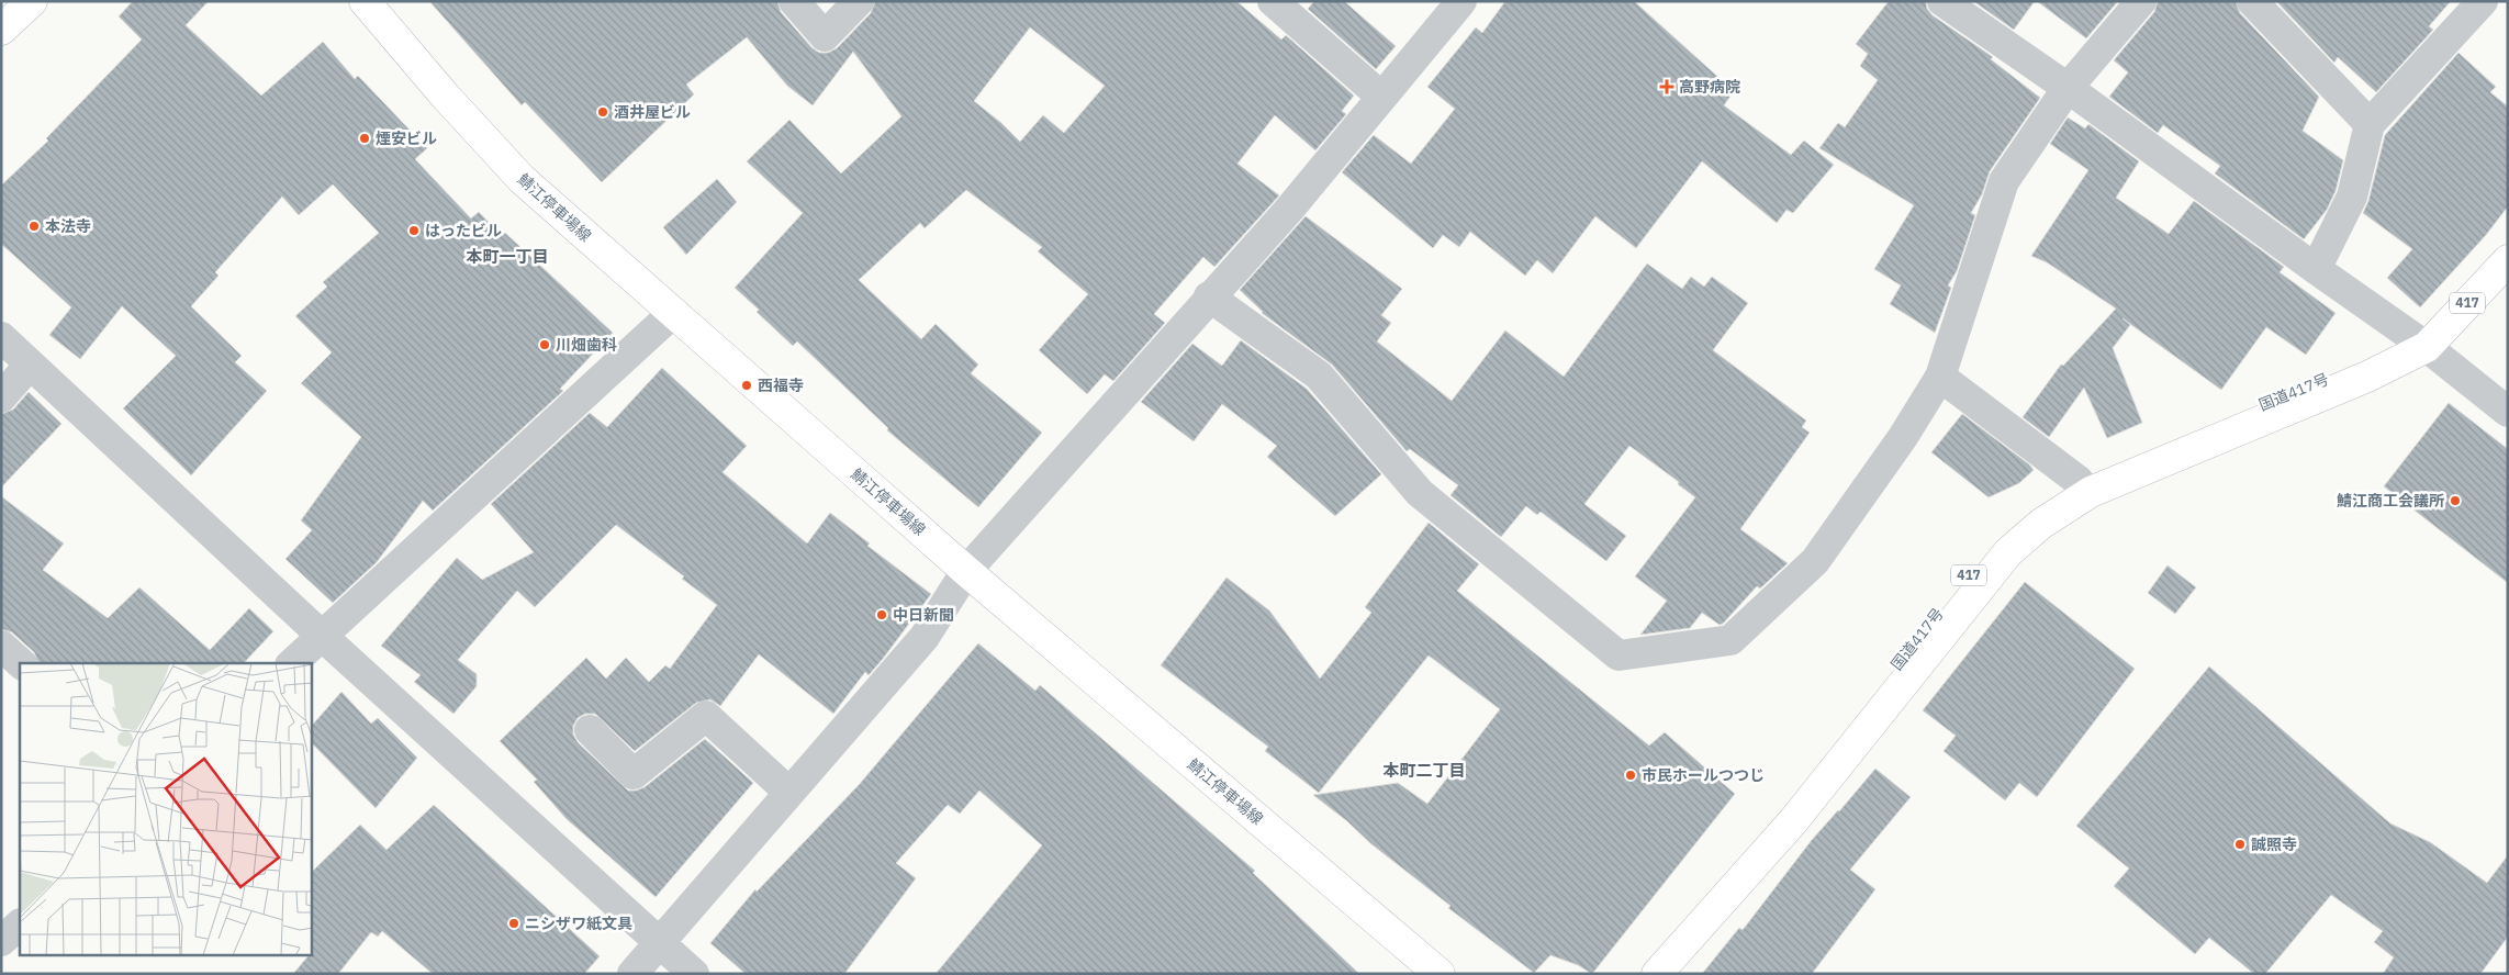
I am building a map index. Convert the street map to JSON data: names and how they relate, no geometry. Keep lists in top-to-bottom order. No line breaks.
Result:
{"streets":{"main road":["鯖江停車場線","417","国道417号"]},"districts":["本町一丁目","本町二丁目"],"places":{"health":["高野病院"],"other":["酒井屋ビル","煙安ビル","本法寺","はったビル","川畑歯科","西福寺","鯖江商工会議所","中日新聞","市民ホールつつじ","誠照寺","ニシザワ紙文具"]}}
